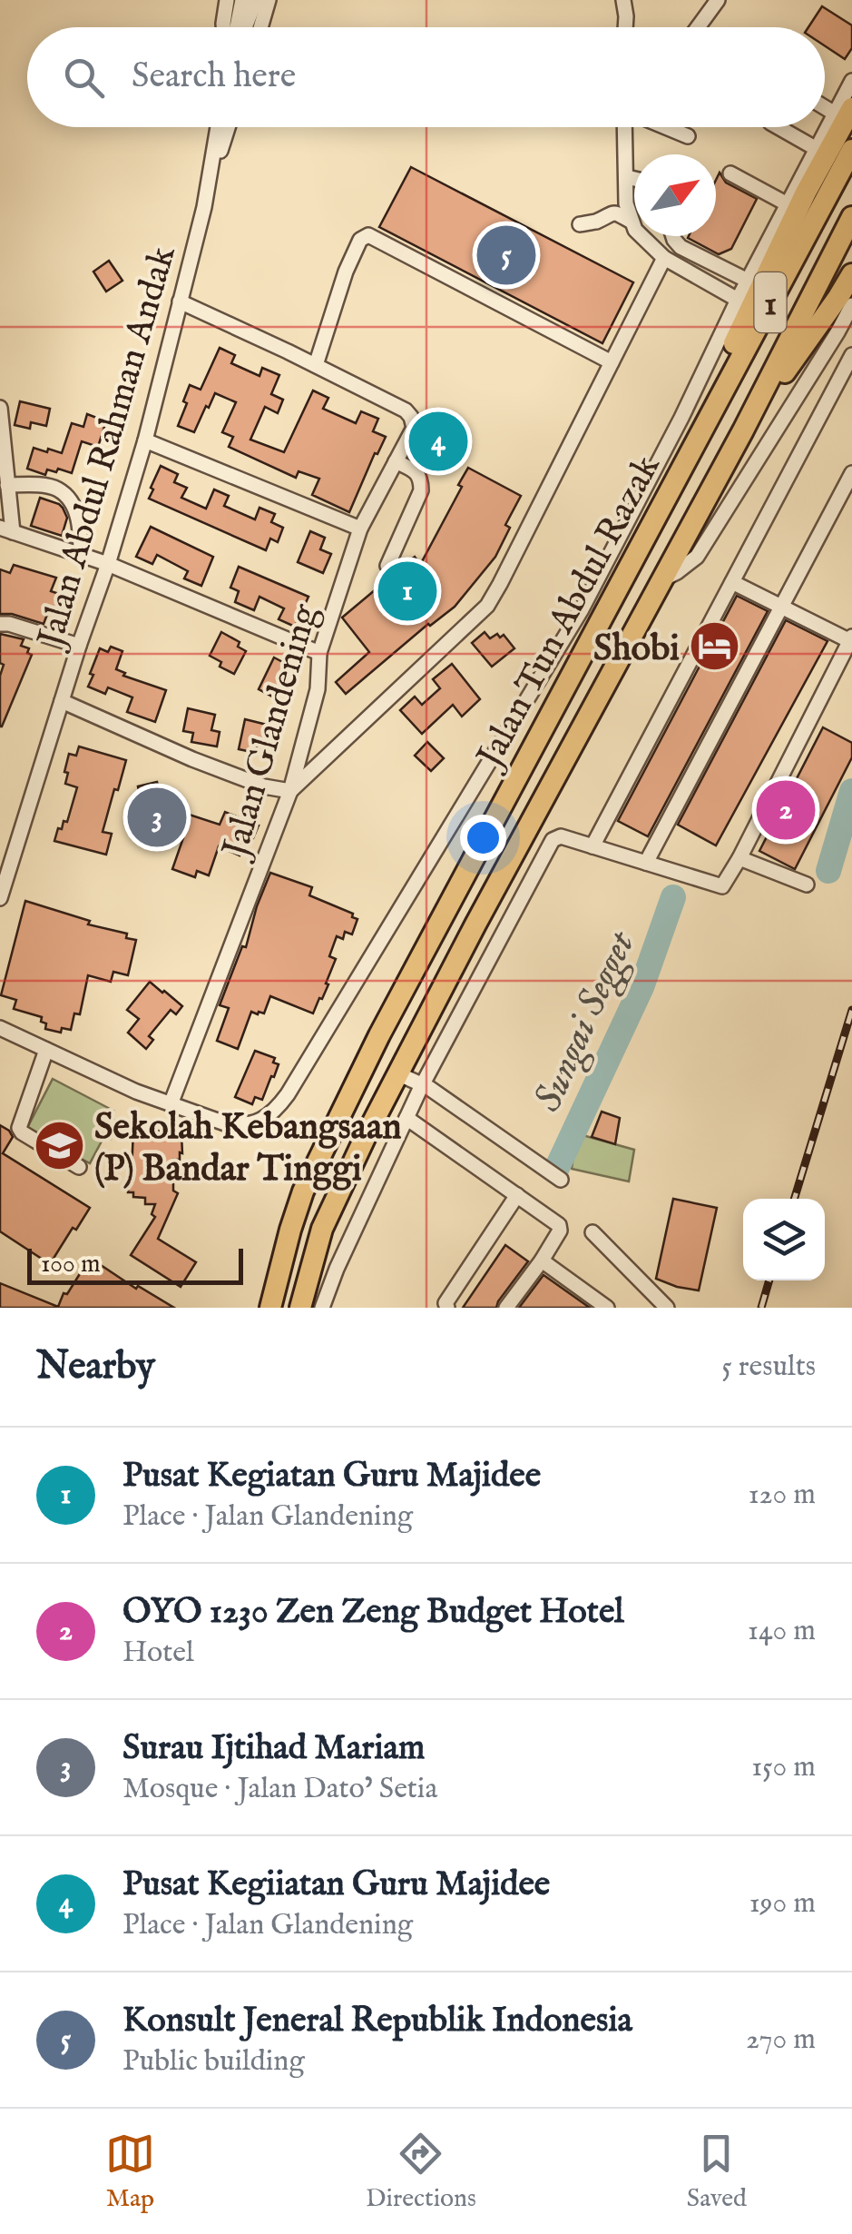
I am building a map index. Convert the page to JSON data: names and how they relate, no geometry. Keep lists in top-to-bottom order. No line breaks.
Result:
{"streets":{"highway":["1","Jalan Tun Abdul Razak"],"street":["Jalan Abdul Rahman Andak","Jalan Glandening"]},"water":["Sungai Segget"],"places":{"hotel":["Shobi"],"school or university":["Sekolah Kebangsaan (P) Bandar Tinggi"]},"scale_bar":"100 m","north":"top right","page":{"search":"Search here","pins":["5","4","1","2","3"],"scale":"100 m","heading":["Nearby","5 results"],"list":[{"mark":"1","name":"Pusat Kegiatan Guru Majidee","note":"Place · Jalan Glandening","value":"120 m"},{"mark":"2","name":"OYO 1230 Zen Zeng Budget Hotel","note":"Hotel","value":"140 m"},{"mark":"3","name":"Surau Ijtihad Mariam","note":"Mosque · Jalan Dato’ Setia","value":"150 m"},{"mark":"4","name":"Pusat Kegiiatan Guru Majidee","note":"Place · Jalan Glandening","value":"190 m"},{"mark":"5","name":"Konsult Jeneral Republik Indonesia","note":"Public building","value":"270 m"}],"nav":["Map","Directions","Saved"]}}
